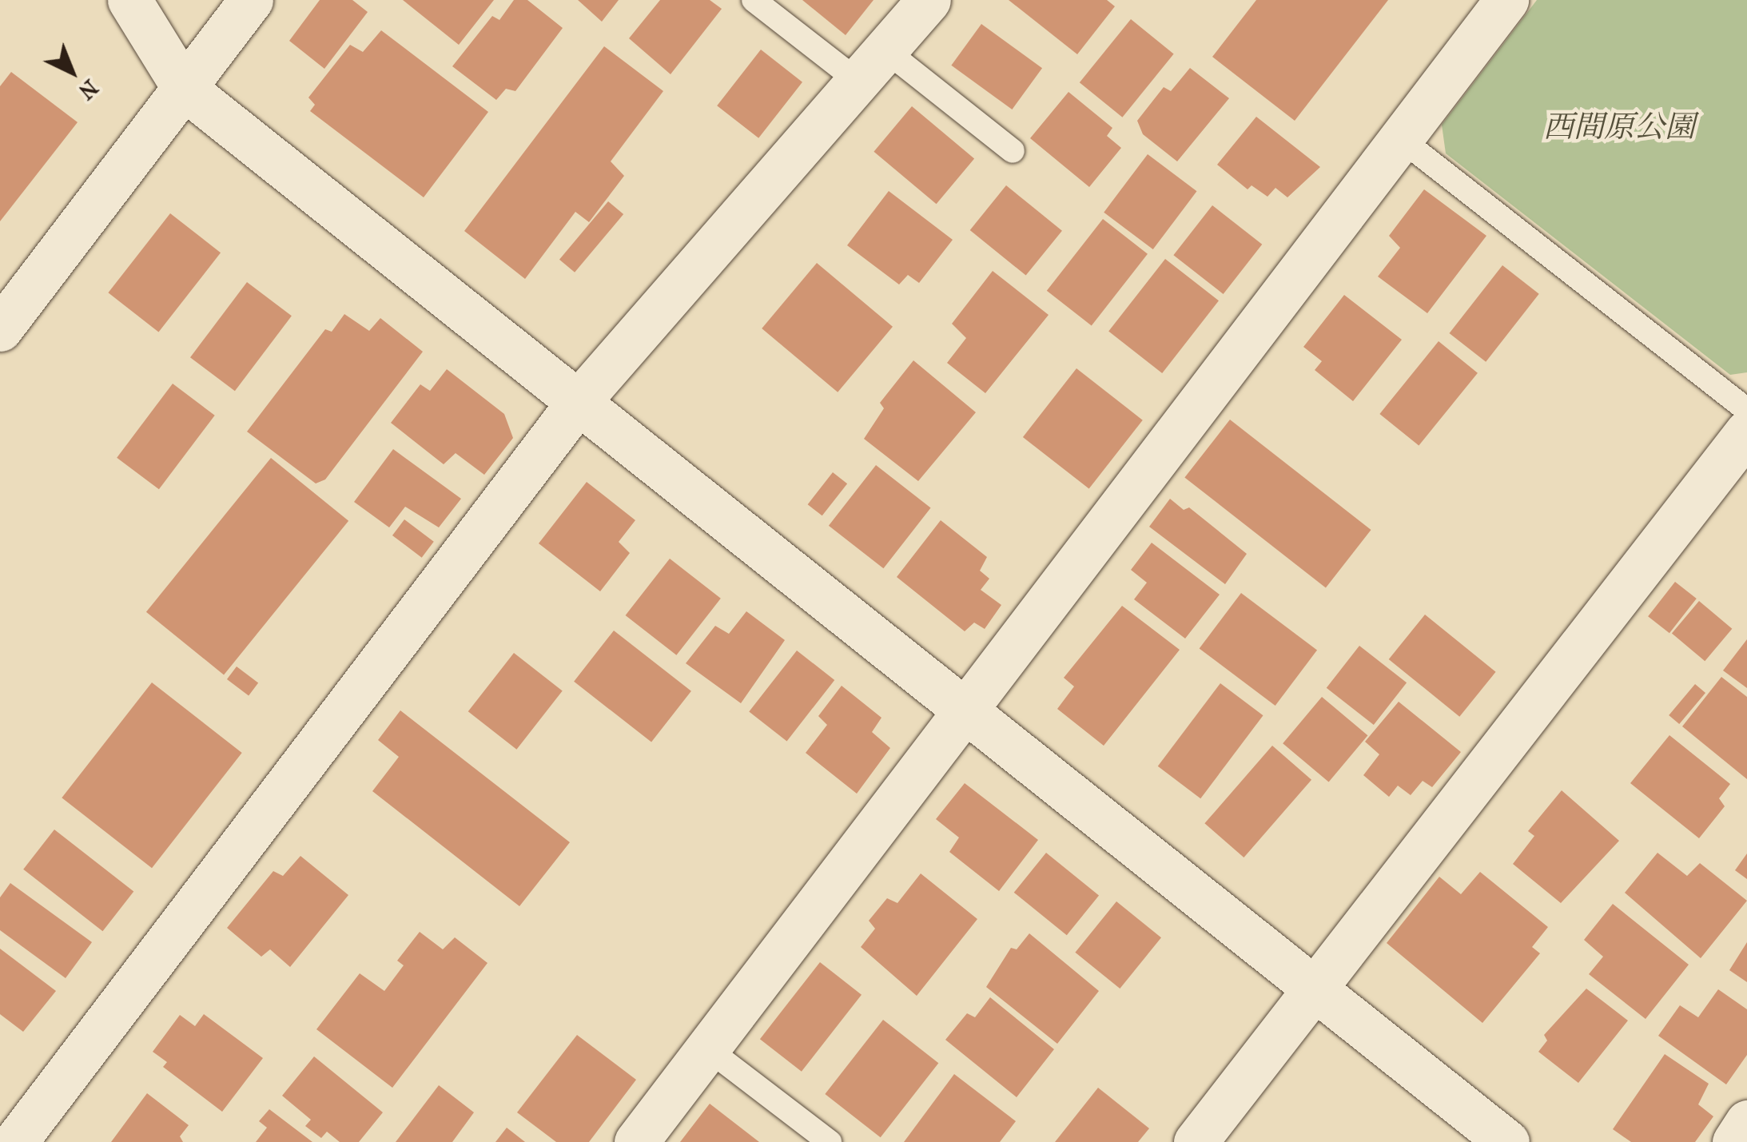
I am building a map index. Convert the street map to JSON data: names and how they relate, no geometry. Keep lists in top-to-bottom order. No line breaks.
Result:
{"parks":["西間原公園"],"north":"bottom right"}
